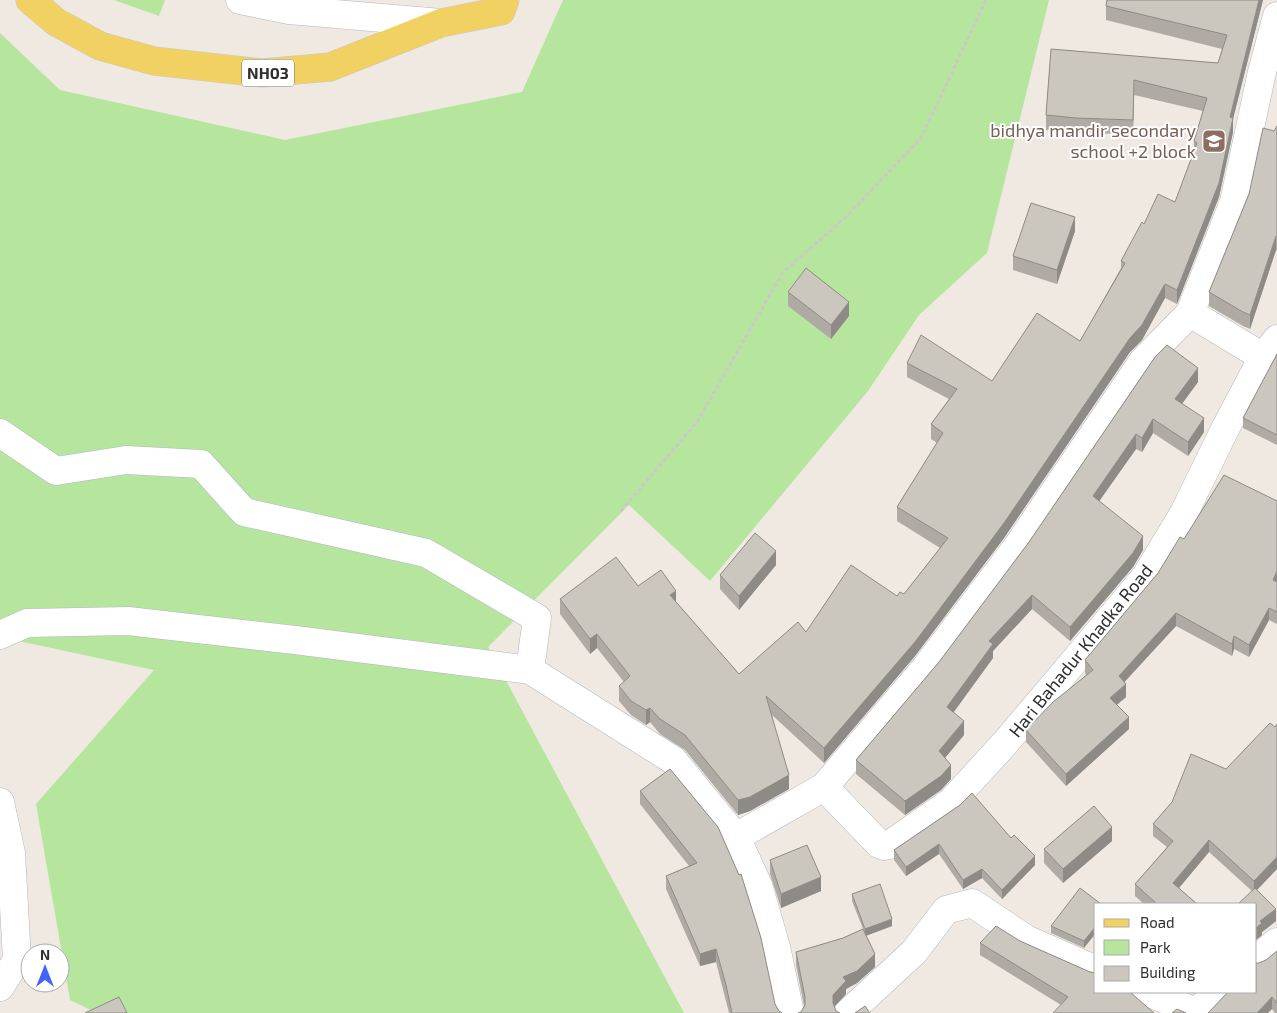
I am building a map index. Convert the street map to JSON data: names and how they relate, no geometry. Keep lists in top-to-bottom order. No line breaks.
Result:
{"streets":{"main road":["NH03"],"street":["Hari Bahadur Khadka Road"]},"places":{"school or university":["bidhya mandir secondary school +2 block"]},"legend":["Road","Park","Building"],"north":"top"}
